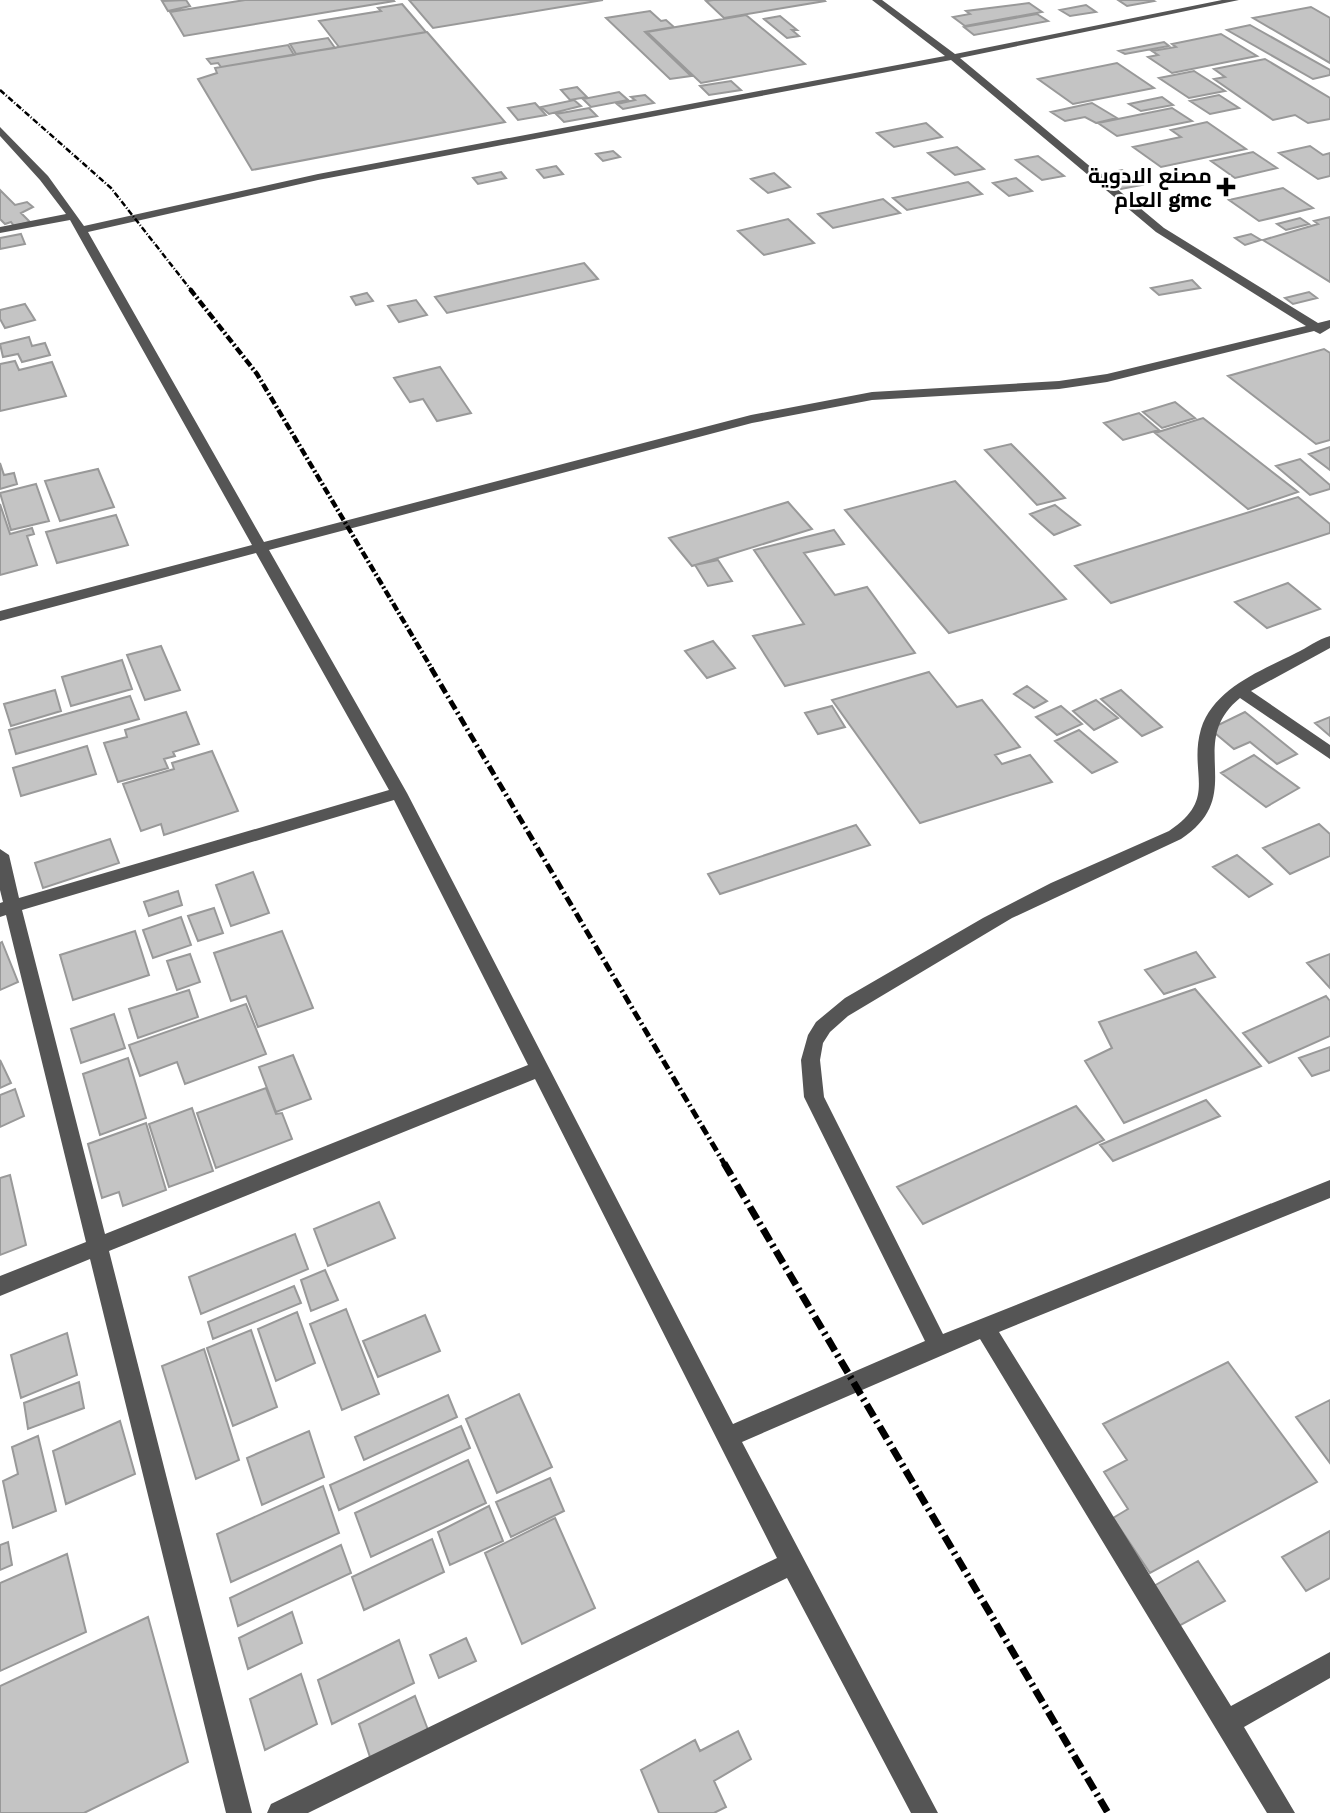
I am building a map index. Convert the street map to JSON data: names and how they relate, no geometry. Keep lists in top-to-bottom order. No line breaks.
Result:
{"places":{"health":["مصنع الادوية العام gmc"]}}
